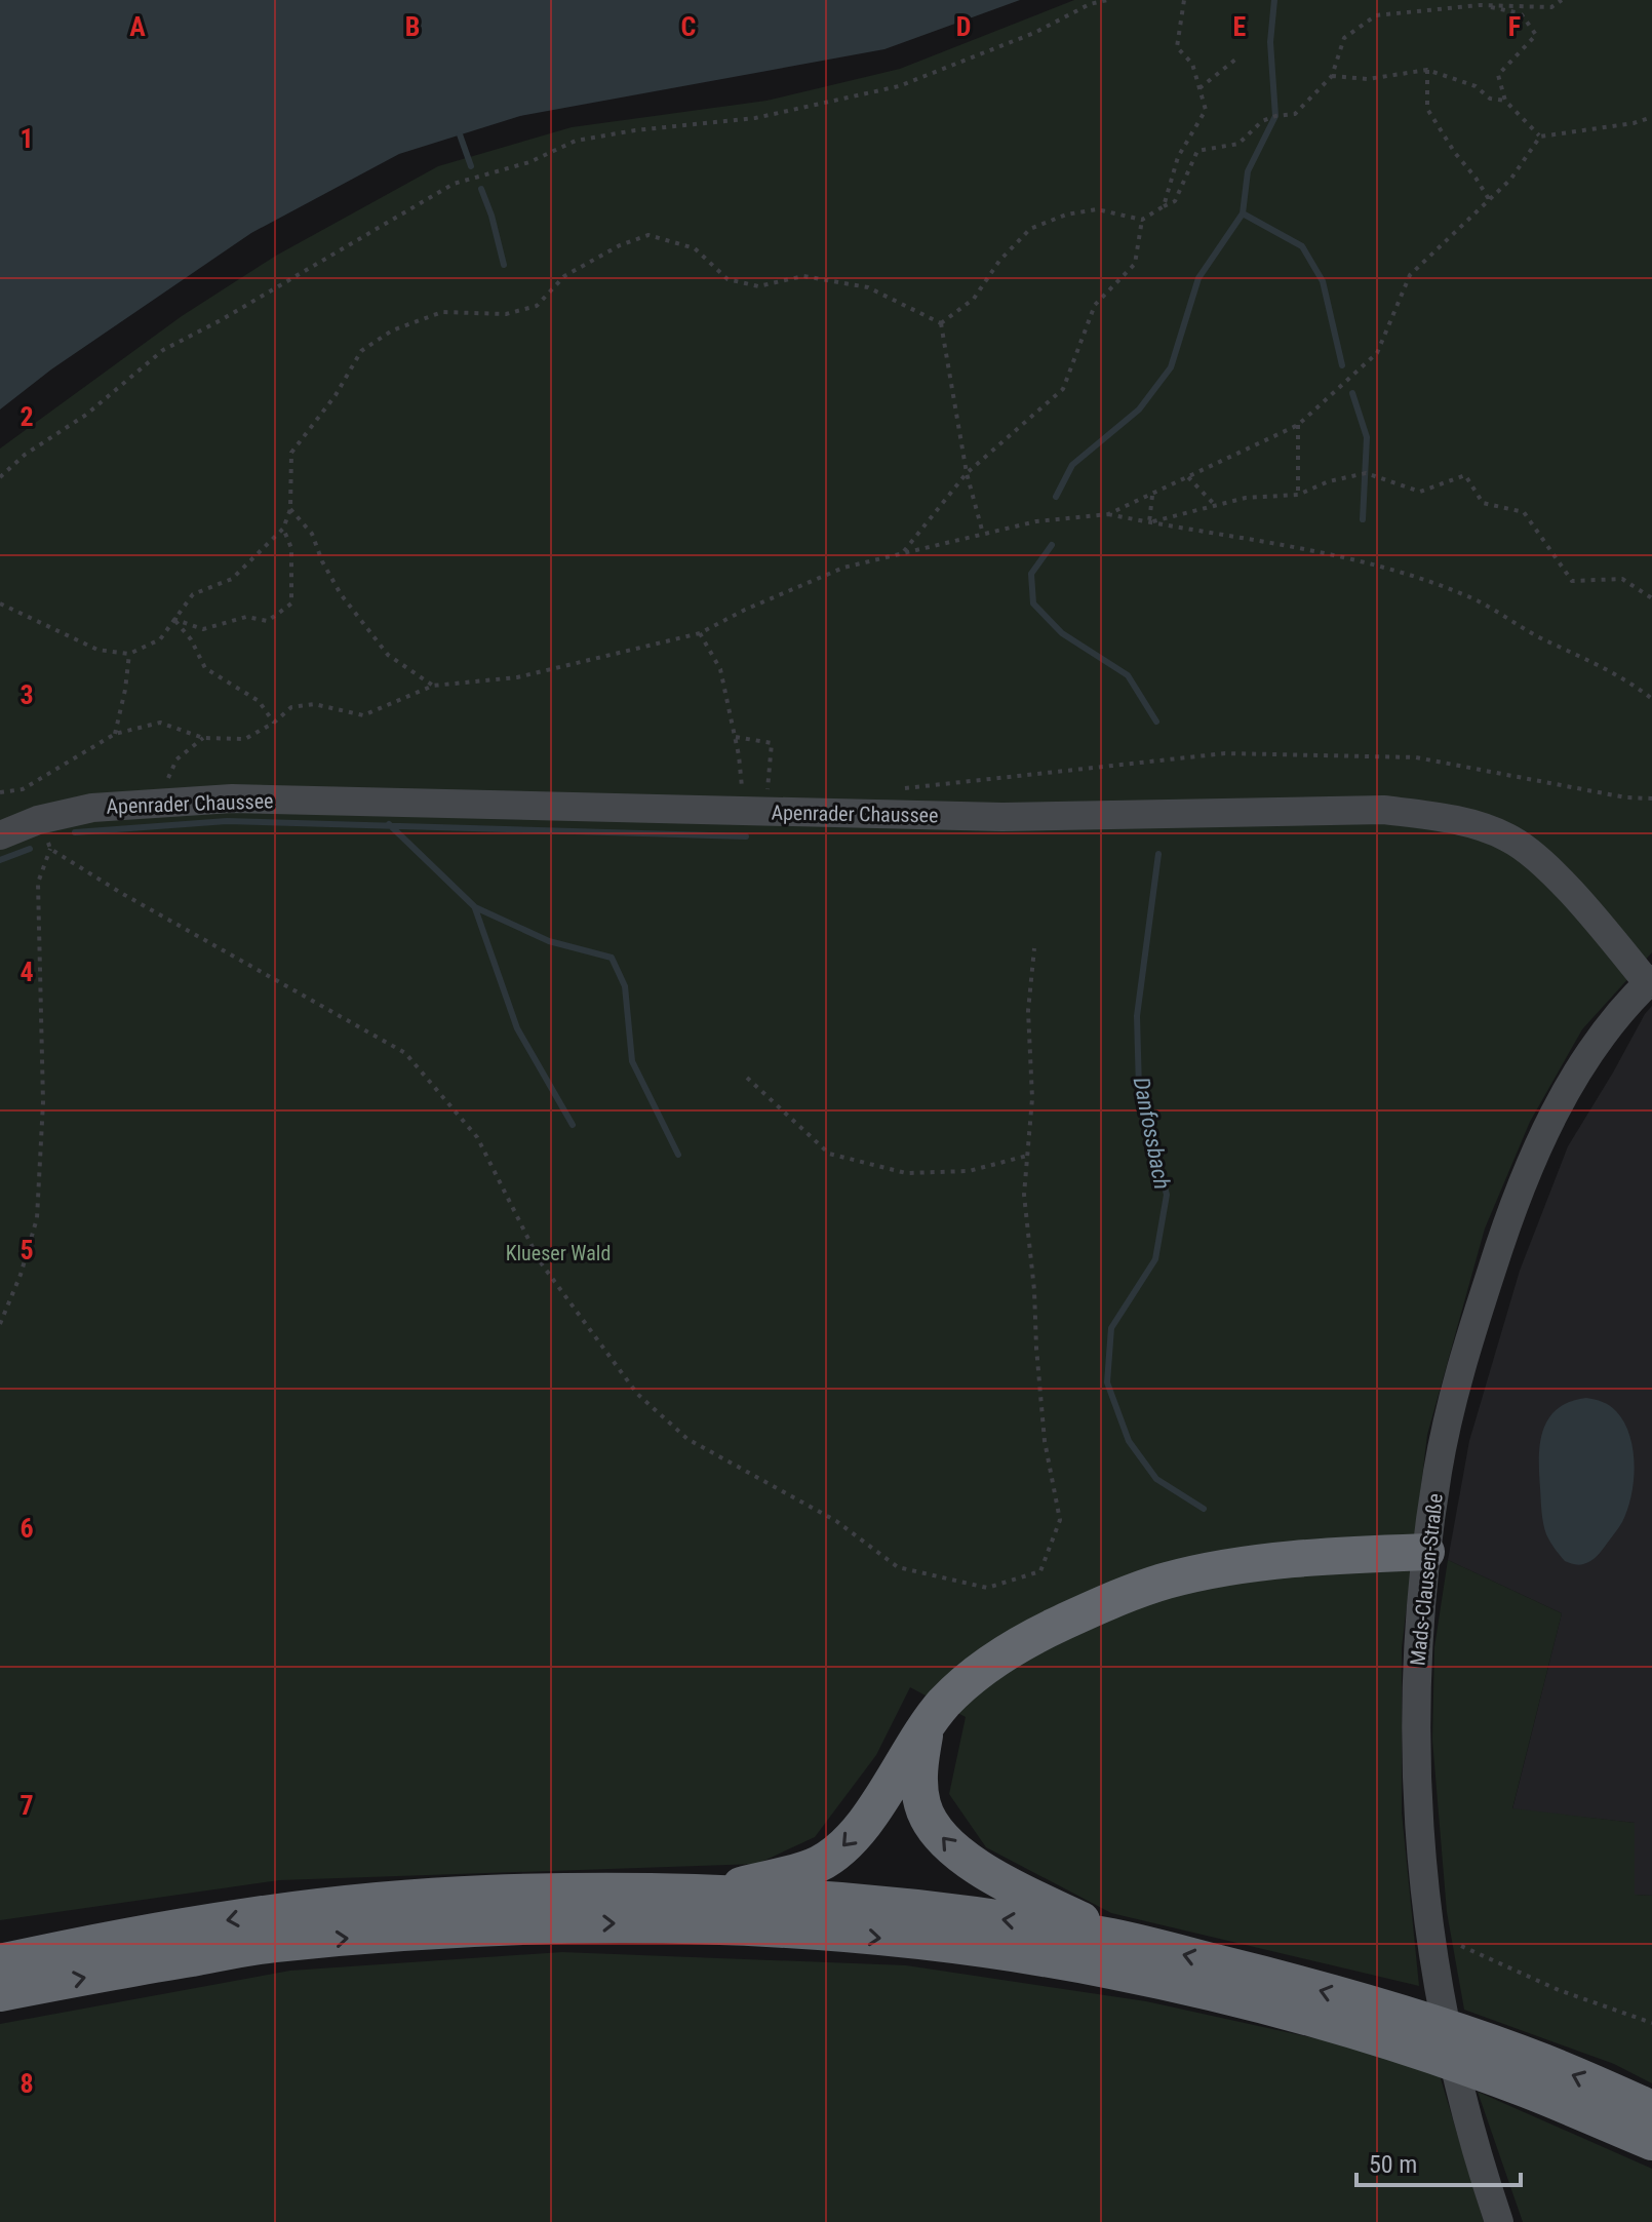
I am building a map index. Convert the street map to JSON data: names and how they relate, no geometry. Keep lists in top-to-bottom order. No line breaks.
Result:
{"streets":{"street":["Apenrader Chaussee","Mads-Clausen-Straße"]},"crossings":[["Apenrader Chaussee","Mads-Clausen-Straße"]],"water":["Danfossbach"],"parks":["Klueser Wald"],"scale_bar":"50 m","grid":{"columns":["A","B","C","D","E","F"],"rows":["1","2","3","4","5","6","7","8"]}}
